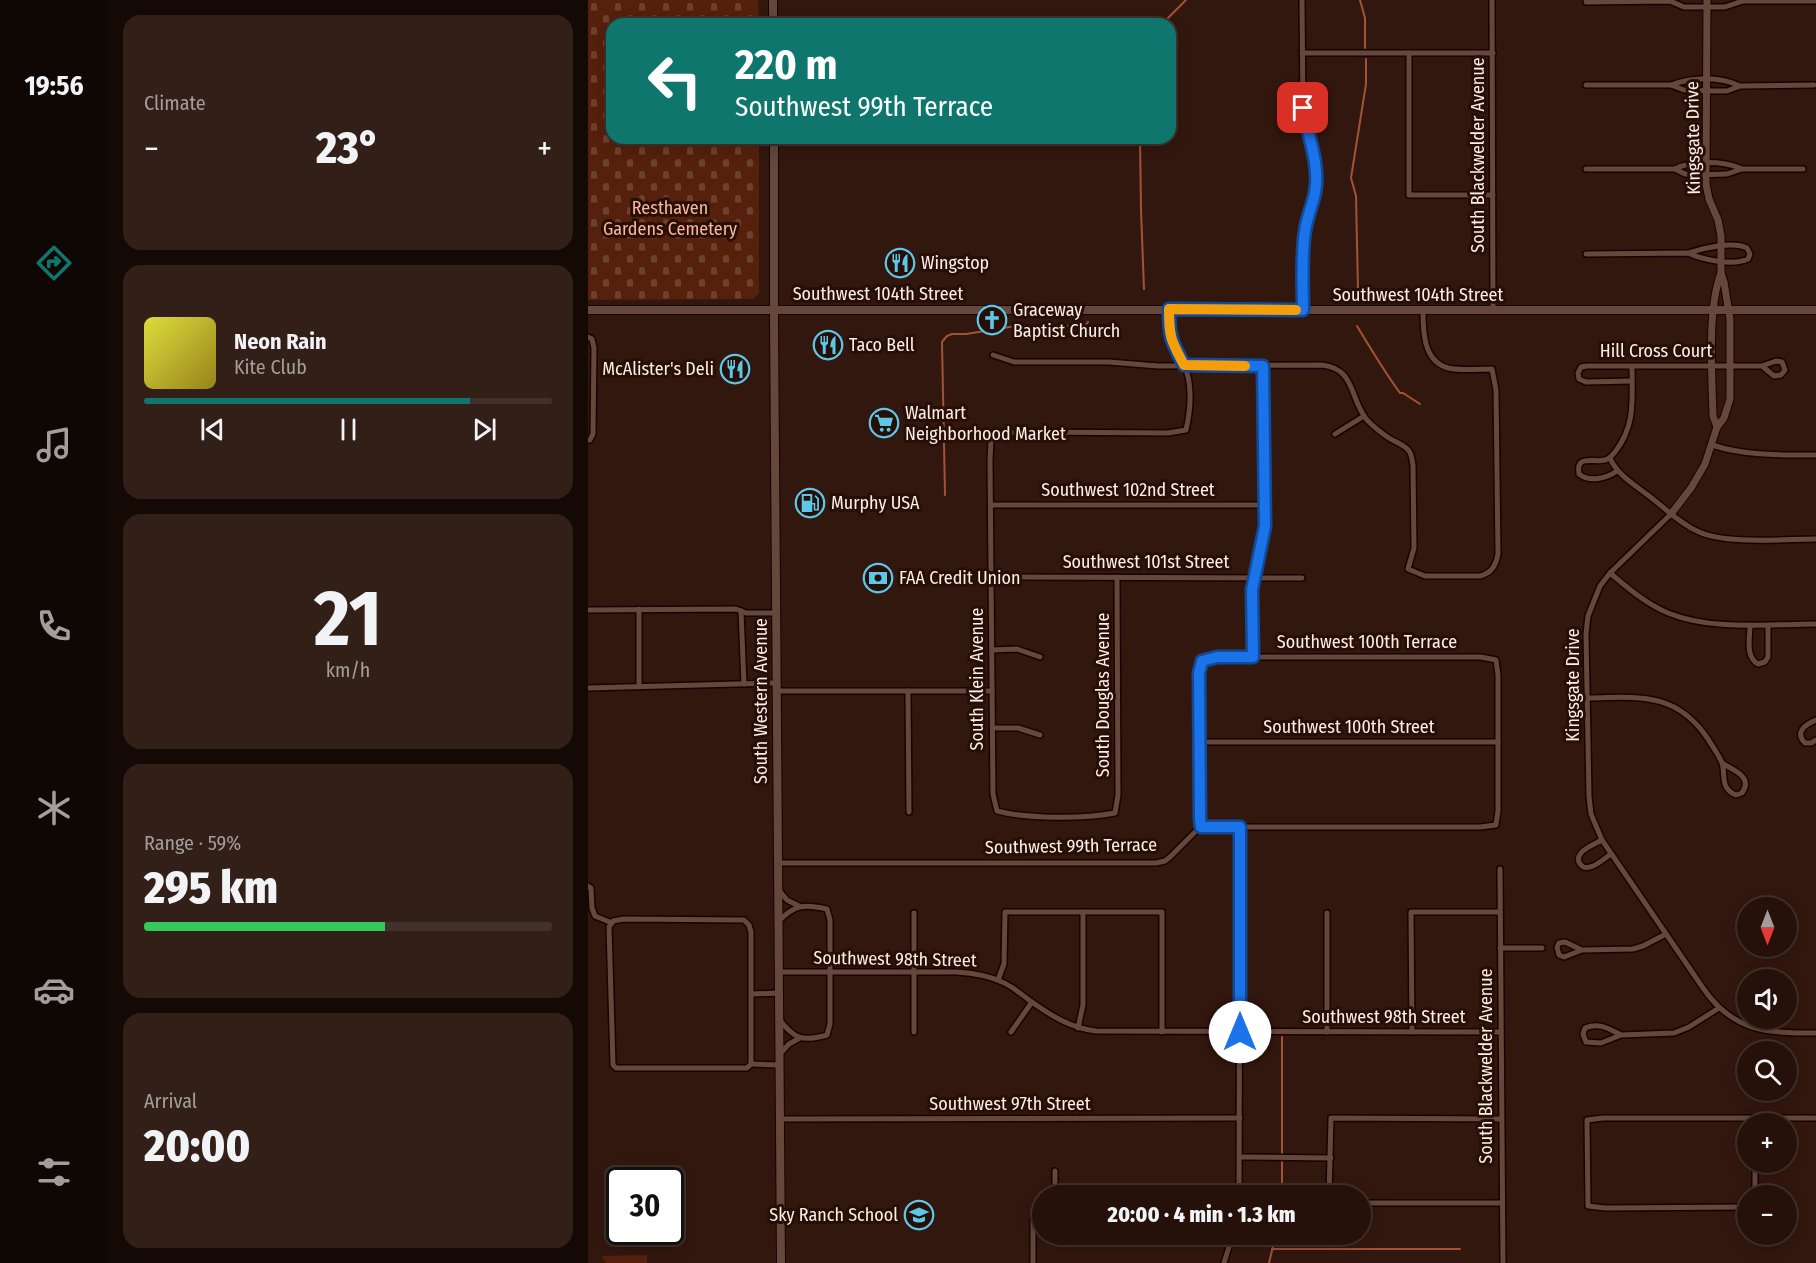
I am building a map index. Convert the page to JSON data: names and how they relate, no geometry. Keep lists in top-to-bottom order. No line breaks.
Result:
{"streets":{"main road":["Southwest 104th Street","South Western Avenue"],"street":["Kingsgate Drive","South Blackwelder Avenue","Hill Cross Court","Southwest 102nd Street","Southwest 101st Street","Southwest 100th Terrace","South Klein Avenue","South Douglas Avenue","Southwest 100th Street","Southwest 99th Terrace","Southwest 98th Street","Southwest 97th Street"]},"crossings":[["Kingsgate Drive","Southwest 104th Street"],["Kingsgate Drive","Hill Cross Court"],["South Blackwelder Avenue","Southwest 104th Street"],["South Blackwelder Avenue","Southwest 98th Street"],["Southwest 104th Street","South Western Avenue"],["Southwest 102nd Street","South Klein Avenue"],["Southwest 101st Street","South Klein Avenue"],["Southwest 101st Street","South Douglas Avenue"],["Southwest 100th Terrace","Southwest 100th Street"],["South Klein Avenue","South Douglas Avenue"],["South Western Avenue","Southwest 99th Terrace"],["South Western Avenue","Southwest 98th Street"],["South Western Avenue","Southwest 97th Street"]],"parks":["Resthaven Gardens Cemetery"],"places":{"restaurant":["Wingstop","Taco Bell","McAlister's Deli"],"church":["Graceway Baptist Church"],"supermarket":["Walmart Neighborhood Market"],"fuel station":["Murphy USA"],"bank":["FAA Credit Union"],"school or university":["Sky Ranch School"]},"north":"bottom","page":{"tabs":"19:56","tile":["Climate",["21","km/h"],["Range · 59%","295 km"],["Arrival","20:00"]],"turn":["220 m","Southwest 99th Terrace"],"heat":["−","23°","+"],"song":["Neon Rain","Kite Club"],"map_buttons":["+","−"],"limit":"30","trip":"20:00 · 4 min · 1.3 km"}}
